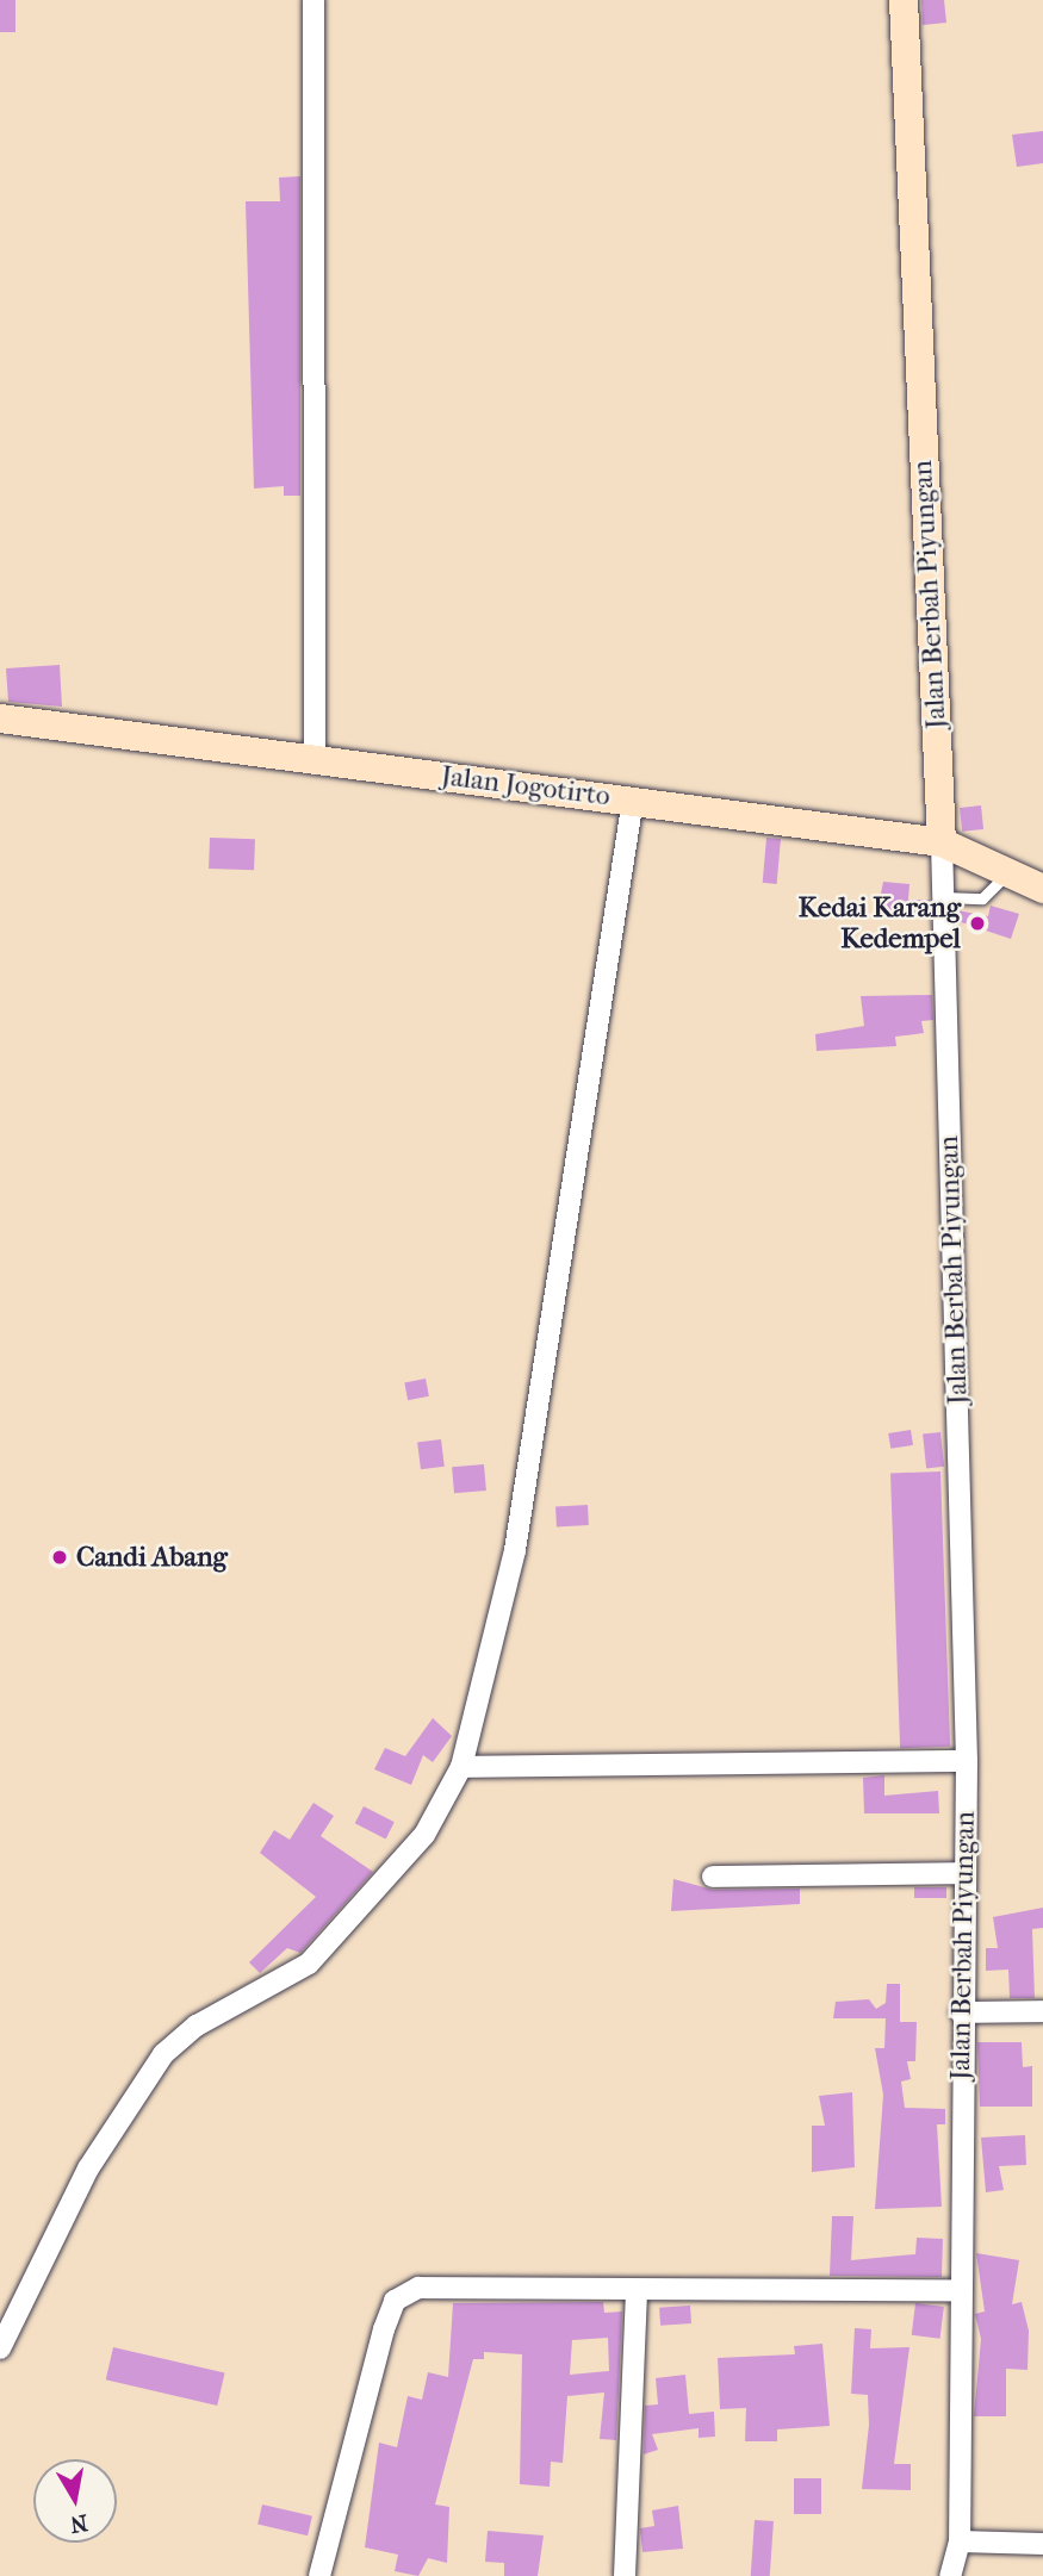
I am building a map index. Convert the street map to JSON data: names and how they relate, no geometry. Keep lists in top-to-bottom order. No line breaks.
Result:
{"streets":{"street":["Jalan Berbah Piyungan","Jalan Jogotirto"]},"crossings":[["Jalan Berbah Piyungan","Jalan Jogotirto"]],"places":["Kedai Karang Kedempel","Candi Abang"],"north":"bottom"}
